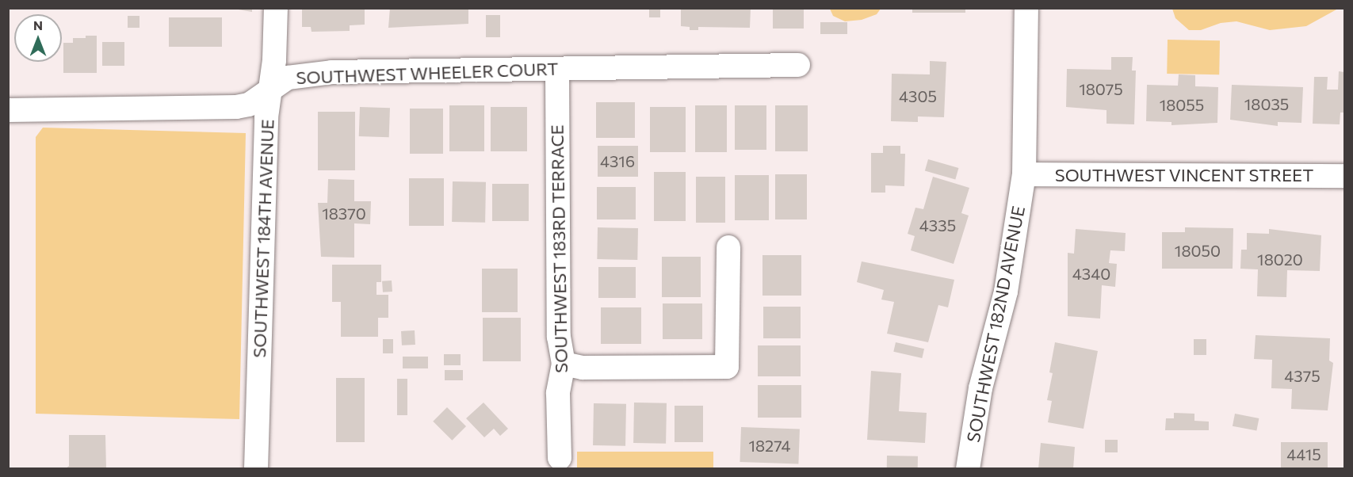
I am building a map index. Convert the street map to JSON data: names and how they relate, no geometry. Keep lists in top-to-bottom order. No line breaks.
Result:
{"streets":{"street":["SOUTHWEST WHEELER COURT","SOUTHWEST VINCENT STREET","SOUTHWEST 184TH AVENUE","SOUTHWEST 183RD TERRACE","SOUTHWEST 182ND AVENUE"]},"crossings":[["SOUTHWEST WHEELER COURT","SOUTHWEST 184TH AVENUE"],["SOUTHWEST WHEELER COURT","SOUTHWEST 183RD TERRACE"],["SOUTHWEST VINCENT STREET","SOUTHWEST 182ND AVENUE"]],"house_numbers":["18075","4305","18035","18055","4316","18370","4335","18050","18020","4340","4375","18274","4415"],"north":"top"}
